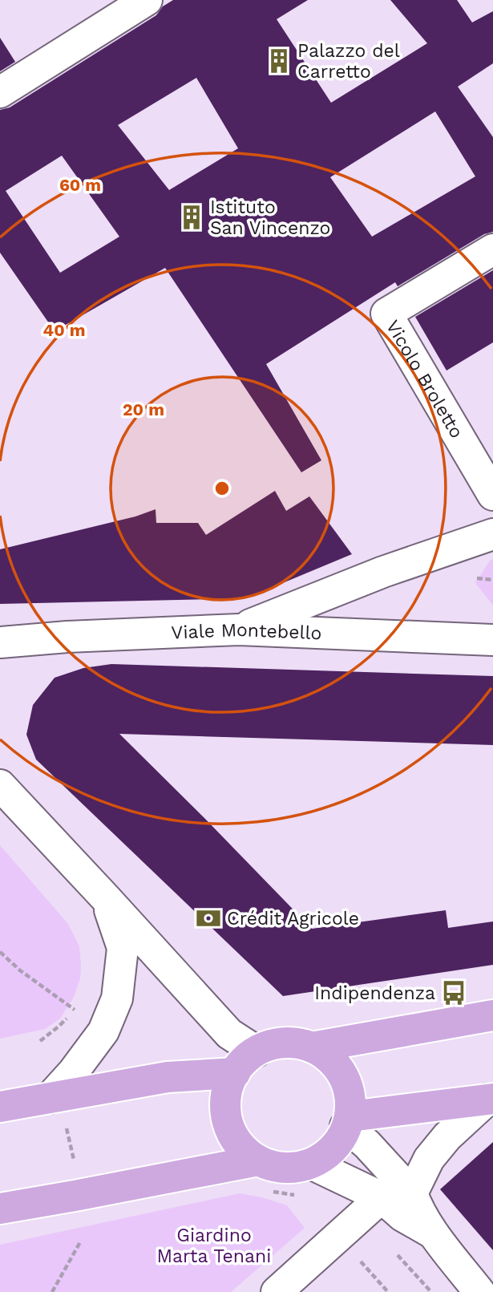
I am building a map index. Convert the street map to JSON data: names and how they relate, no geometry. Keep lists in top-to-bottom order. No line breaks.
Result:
{"streets":{"street":["Vicolo Broletto","Viale Montebello"]},"parks":["Giardino Marta Tenani"],"places":{"building":["Palazzo del Carretto","Istituto San Vincenzo"],"bank":["Crédit Agricole"],"bus stop":["Indipendenza"]},"rings":["60 m","40 m","20 m"]}
